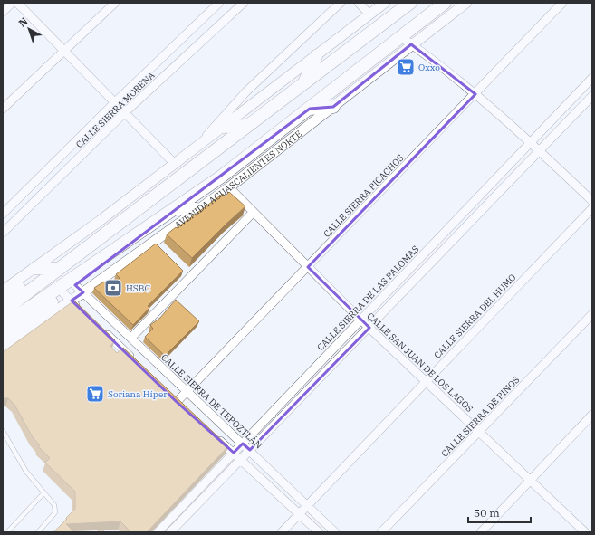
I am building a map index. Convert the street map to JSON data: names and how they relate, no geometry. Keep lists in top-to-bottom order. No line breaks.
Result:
{"streets":{"main road":["AVENIDA AGUASCALIENTES NORTE"],"street":["CALLE SIERRA MORENA","CALLE SIERRA PICACHOS","CALLE SIERRA DE LAS PALOMAS","CALLE SIERRA DEL HUMO","CALLE SAN JUAN DE LOS LAGOS","CALLE SIERRA DE TEPOZTLÁN","CALLE SIERRA DE PINOS"]},"crossings":[["AVENIDA AGUASCALIENTES NORTE","CALLE SAN JUAN DE LOS LAGOS"],["AVENIDA AGUASCALIENTES NORTE","CALLE SIERRA DE TEPOZTLÁN"],["CALLE SIERRA PICACHOS","CALLE SAN JUAN DE LOS LAGOS"],["CALLE SIERRA PICACHOS","CALLE SIERRA DE TEPOZTLÁN"],["CALLE SIERRA DE LAS PALOMAS","CALLE SAN JUAN DE LOS LAGOS"],["CALLE SIERRA DE LAS PALOMAS","CALLE SIERRA DE TEPOZTLÁN"],["CALLE SIERRA DEL HUMO","CALLE SAN JUAN DE LOS LAGOS"],["CALLE SIERRA DEL HUMO","CALLE SIERRA DE TEPOZTLÁN"],["CALLE SAN JUAN DE LOS LAGOS","CALLE SIERRA DE PINOS"]],"places":{"supermarket":["Oxxo","Soriana Híper"],"bank":["HSBC"]},"scale_bar":"50 m","north":"top left"}
